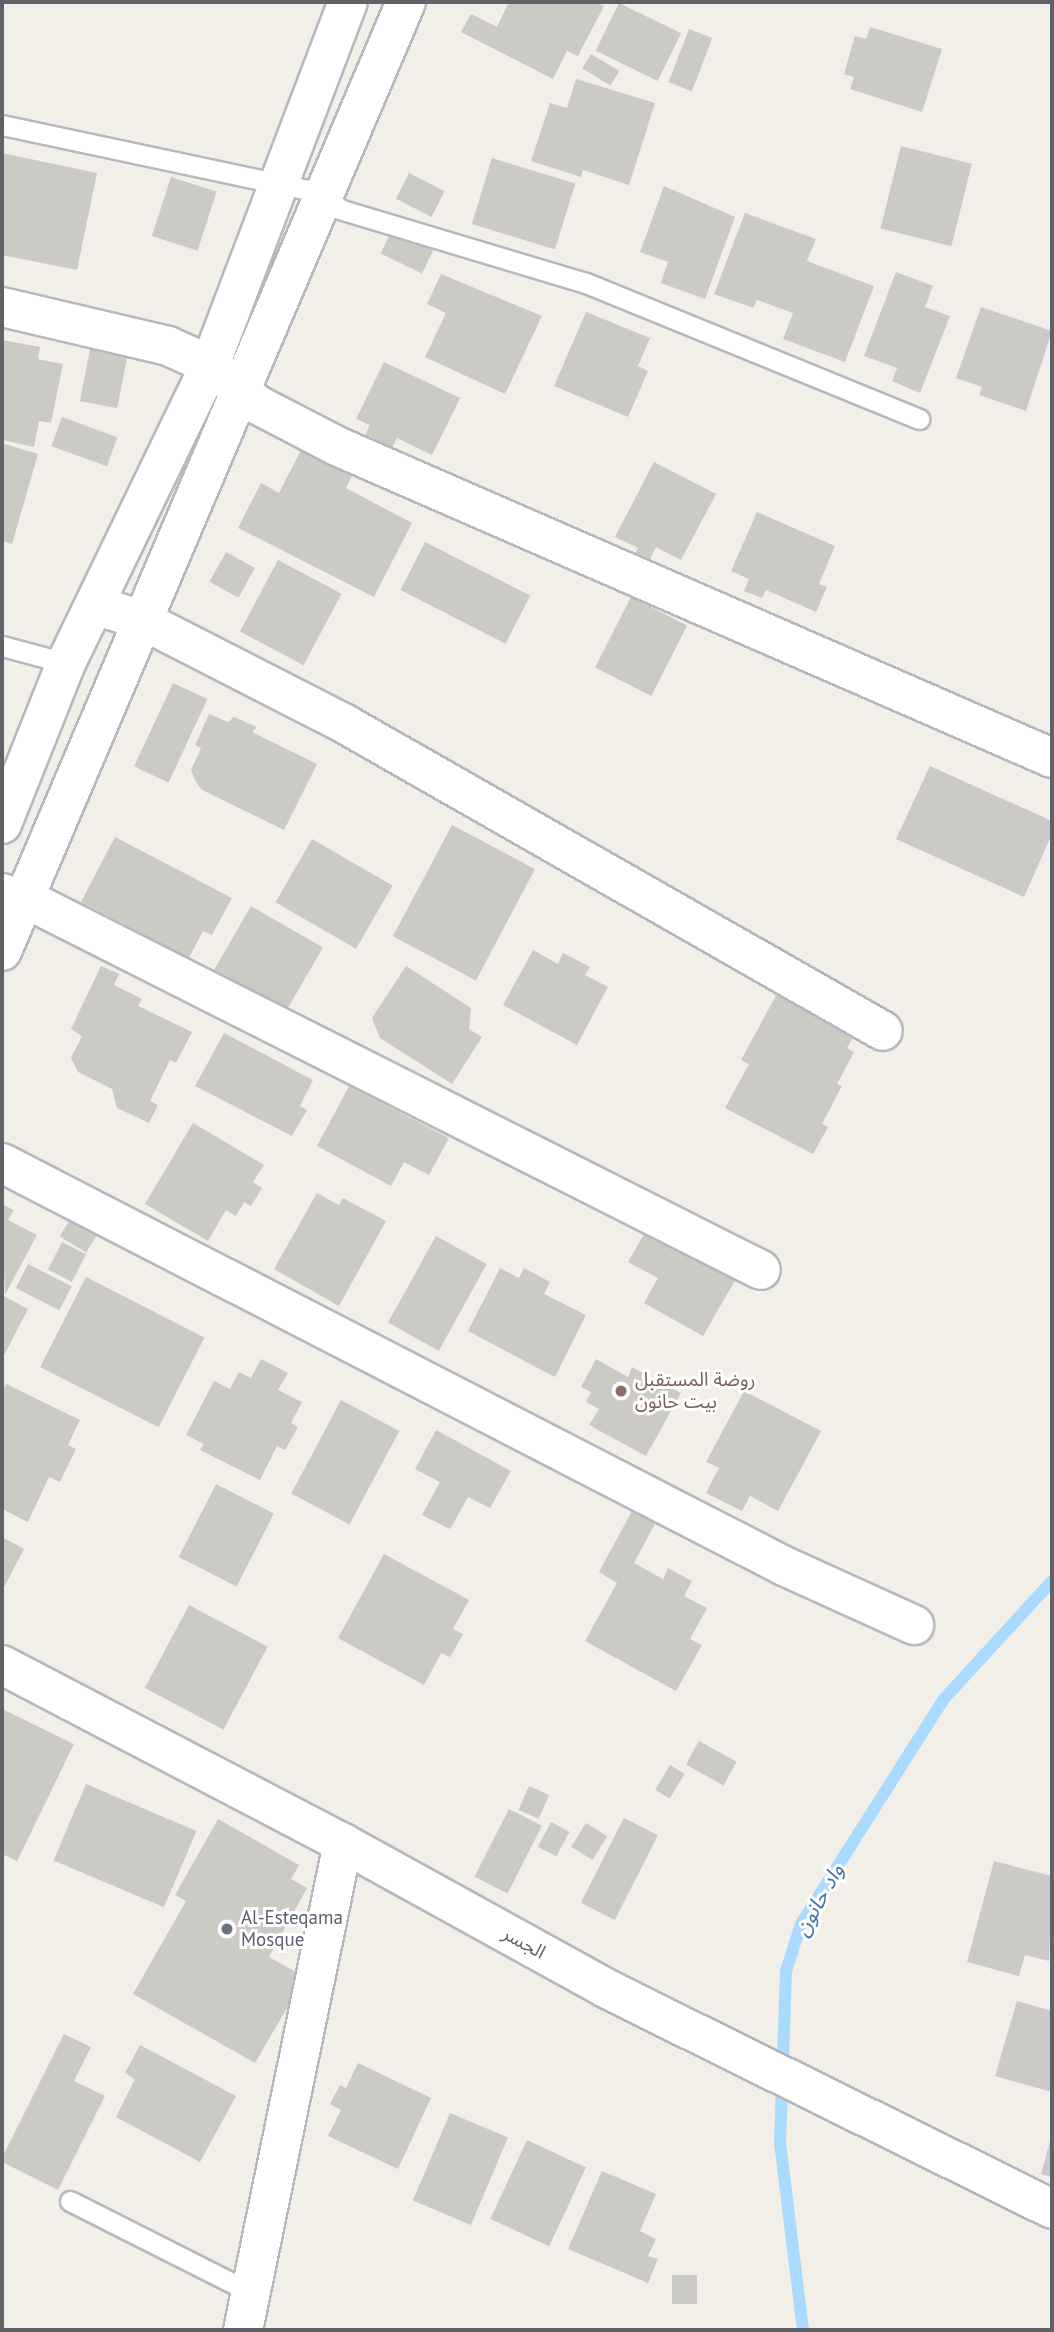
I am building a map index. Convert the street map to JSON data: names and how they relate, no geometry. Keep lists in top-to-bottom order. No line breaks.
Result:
{"streets":{"street":["الجسر"]},"water":["واد حانون"],"places":["روضة المستقبل بيت حانون","Al-Esteqama Mosque"]}
